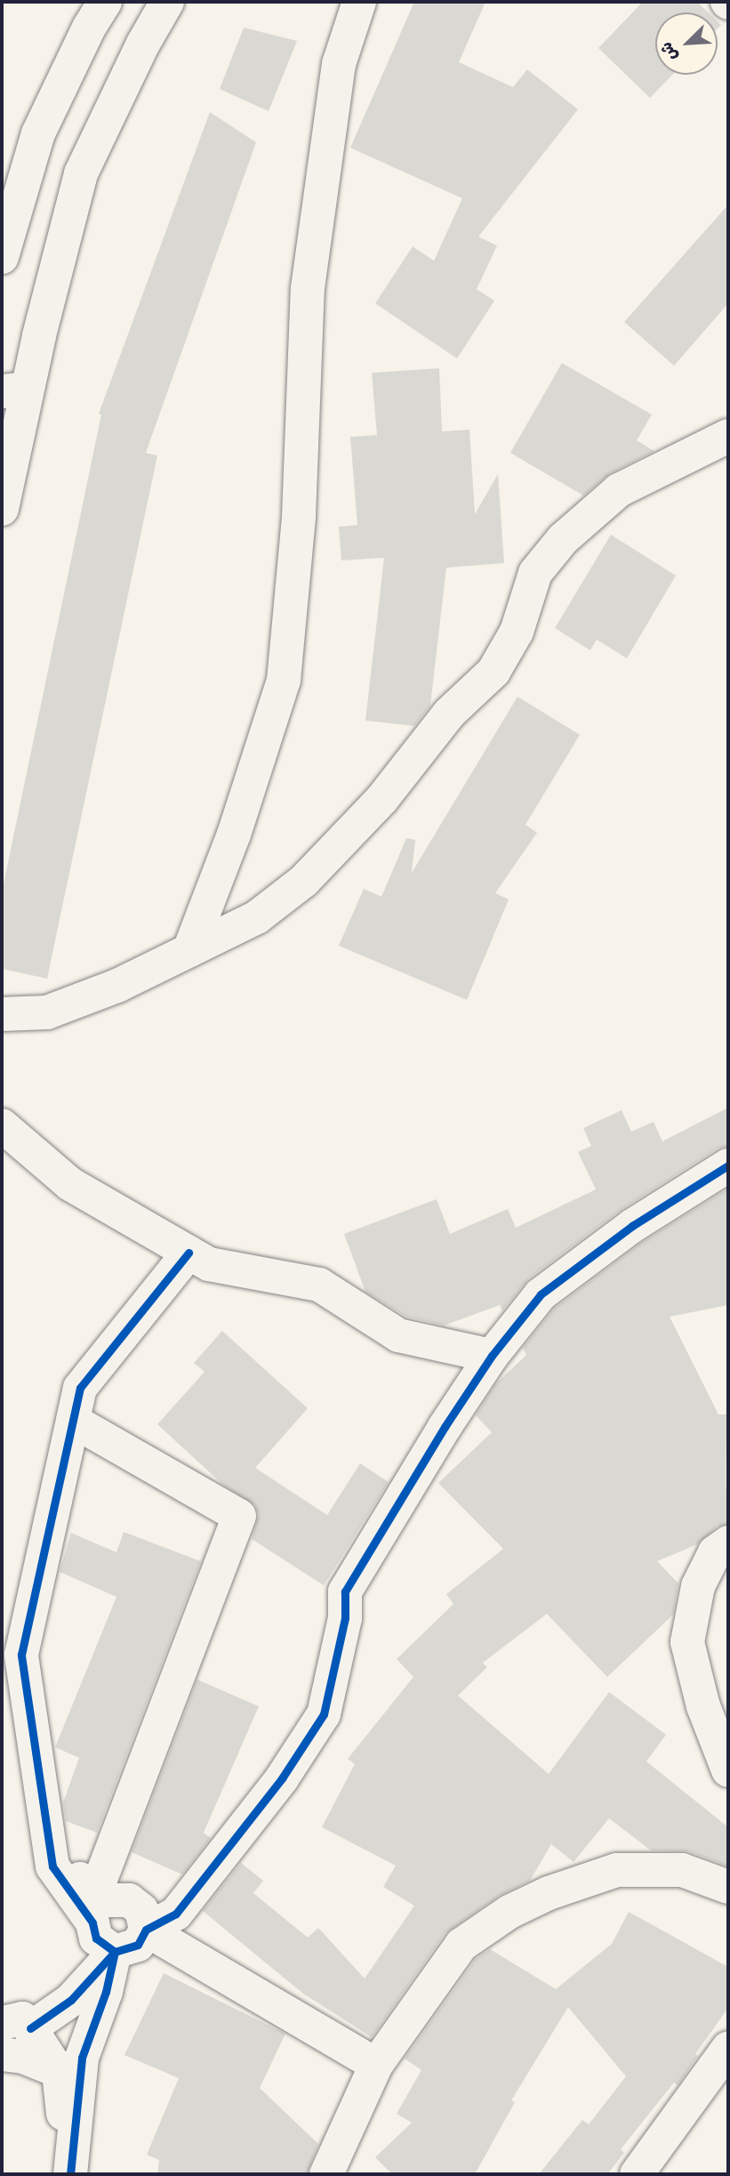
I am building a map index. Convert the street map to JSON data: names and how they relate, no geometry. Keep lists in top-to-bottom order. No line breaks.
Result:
{"north":"bottom left"}
